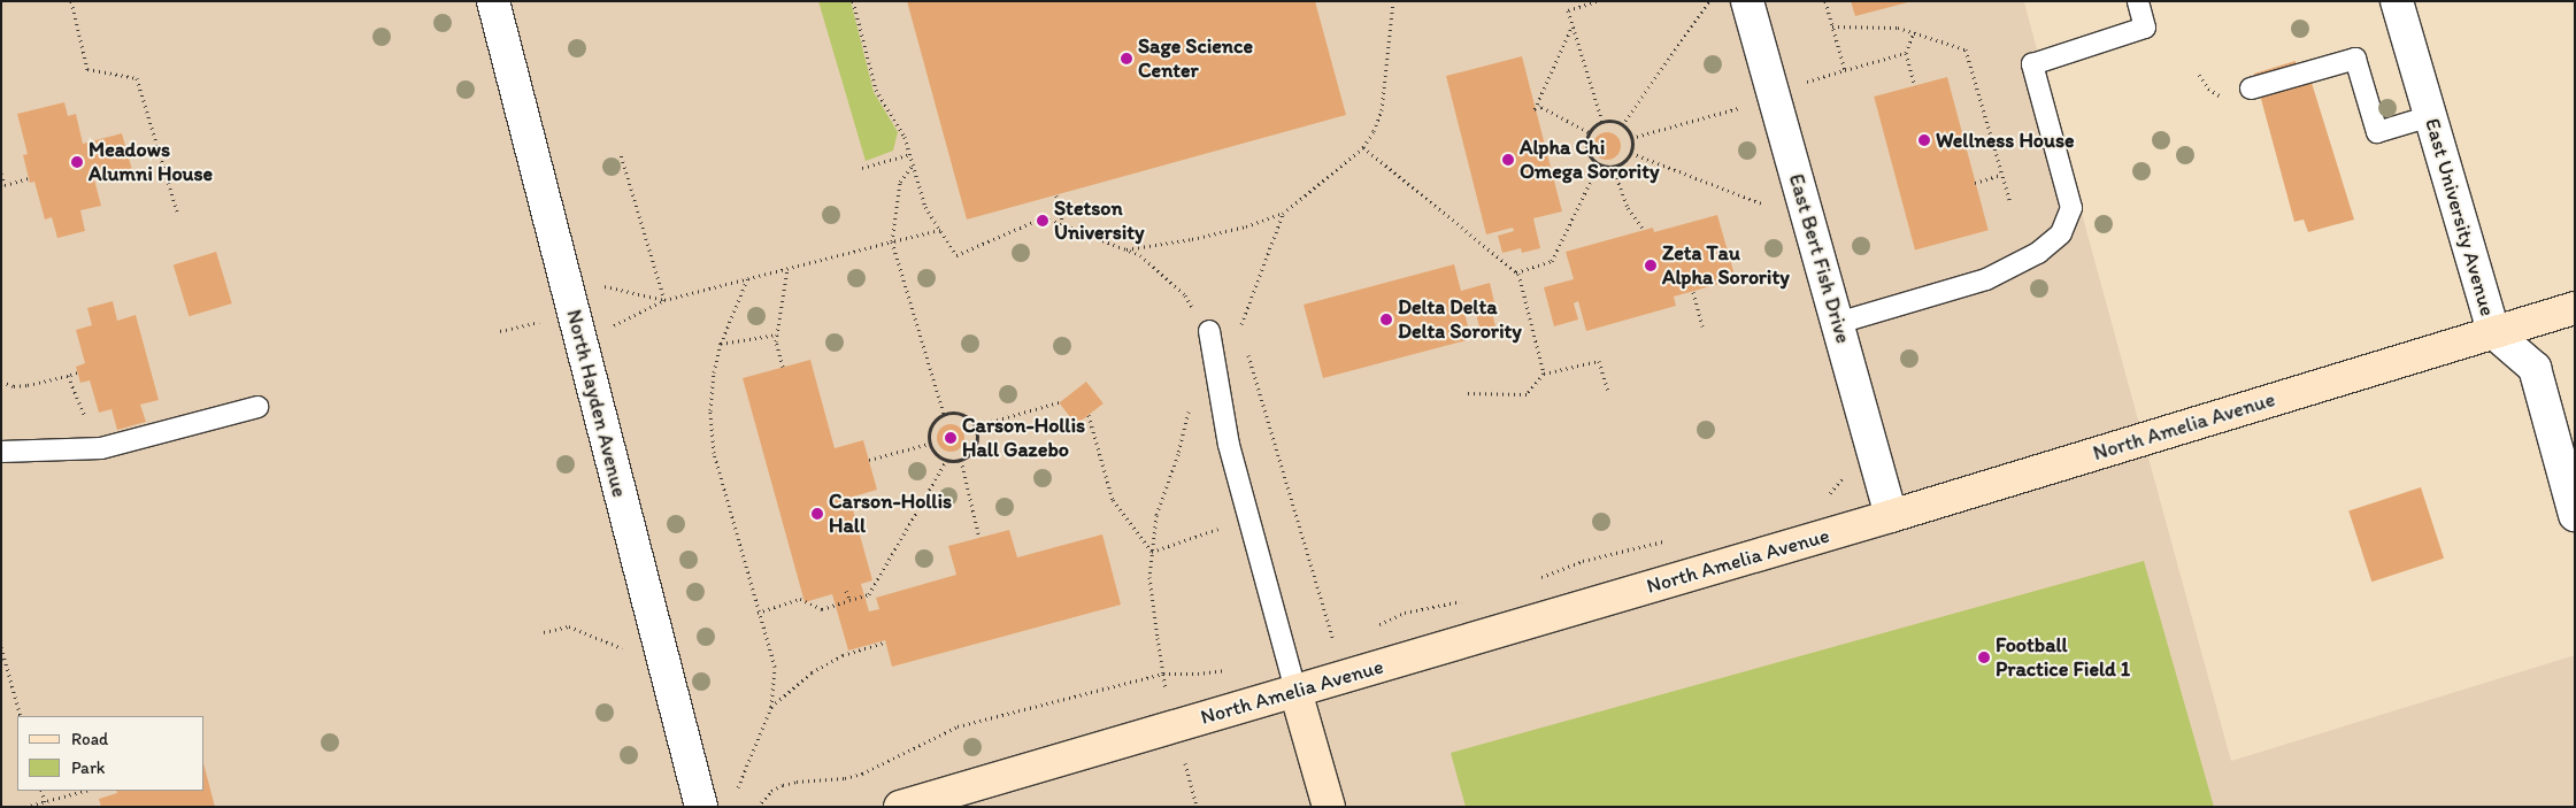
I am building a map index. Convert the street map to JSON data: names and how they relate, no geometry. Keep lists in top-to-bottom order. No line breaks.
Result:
{"streets":{"main road":["North Amelia Avenue"],"street":["East University Avenue","East Bert Fish Drive","North Hayden Avenue"]},"crossings":[["East University Avenue","North Amelia Avenue"],["East Bert Fish Drive","North Amelia Avenue"]],"places":["Sage Science Center","Wellness House","Alpha Chi Omega Sorority","Meadows Alumni House","Stetson University","Zeta Tau Alpha Sorority","Delta Delta Delta Sorority","Carson-Hollis Hall Gazebo","Carson-Hollis Hall","Football Practice Field 1"],"legend":["Road","Park"]}
